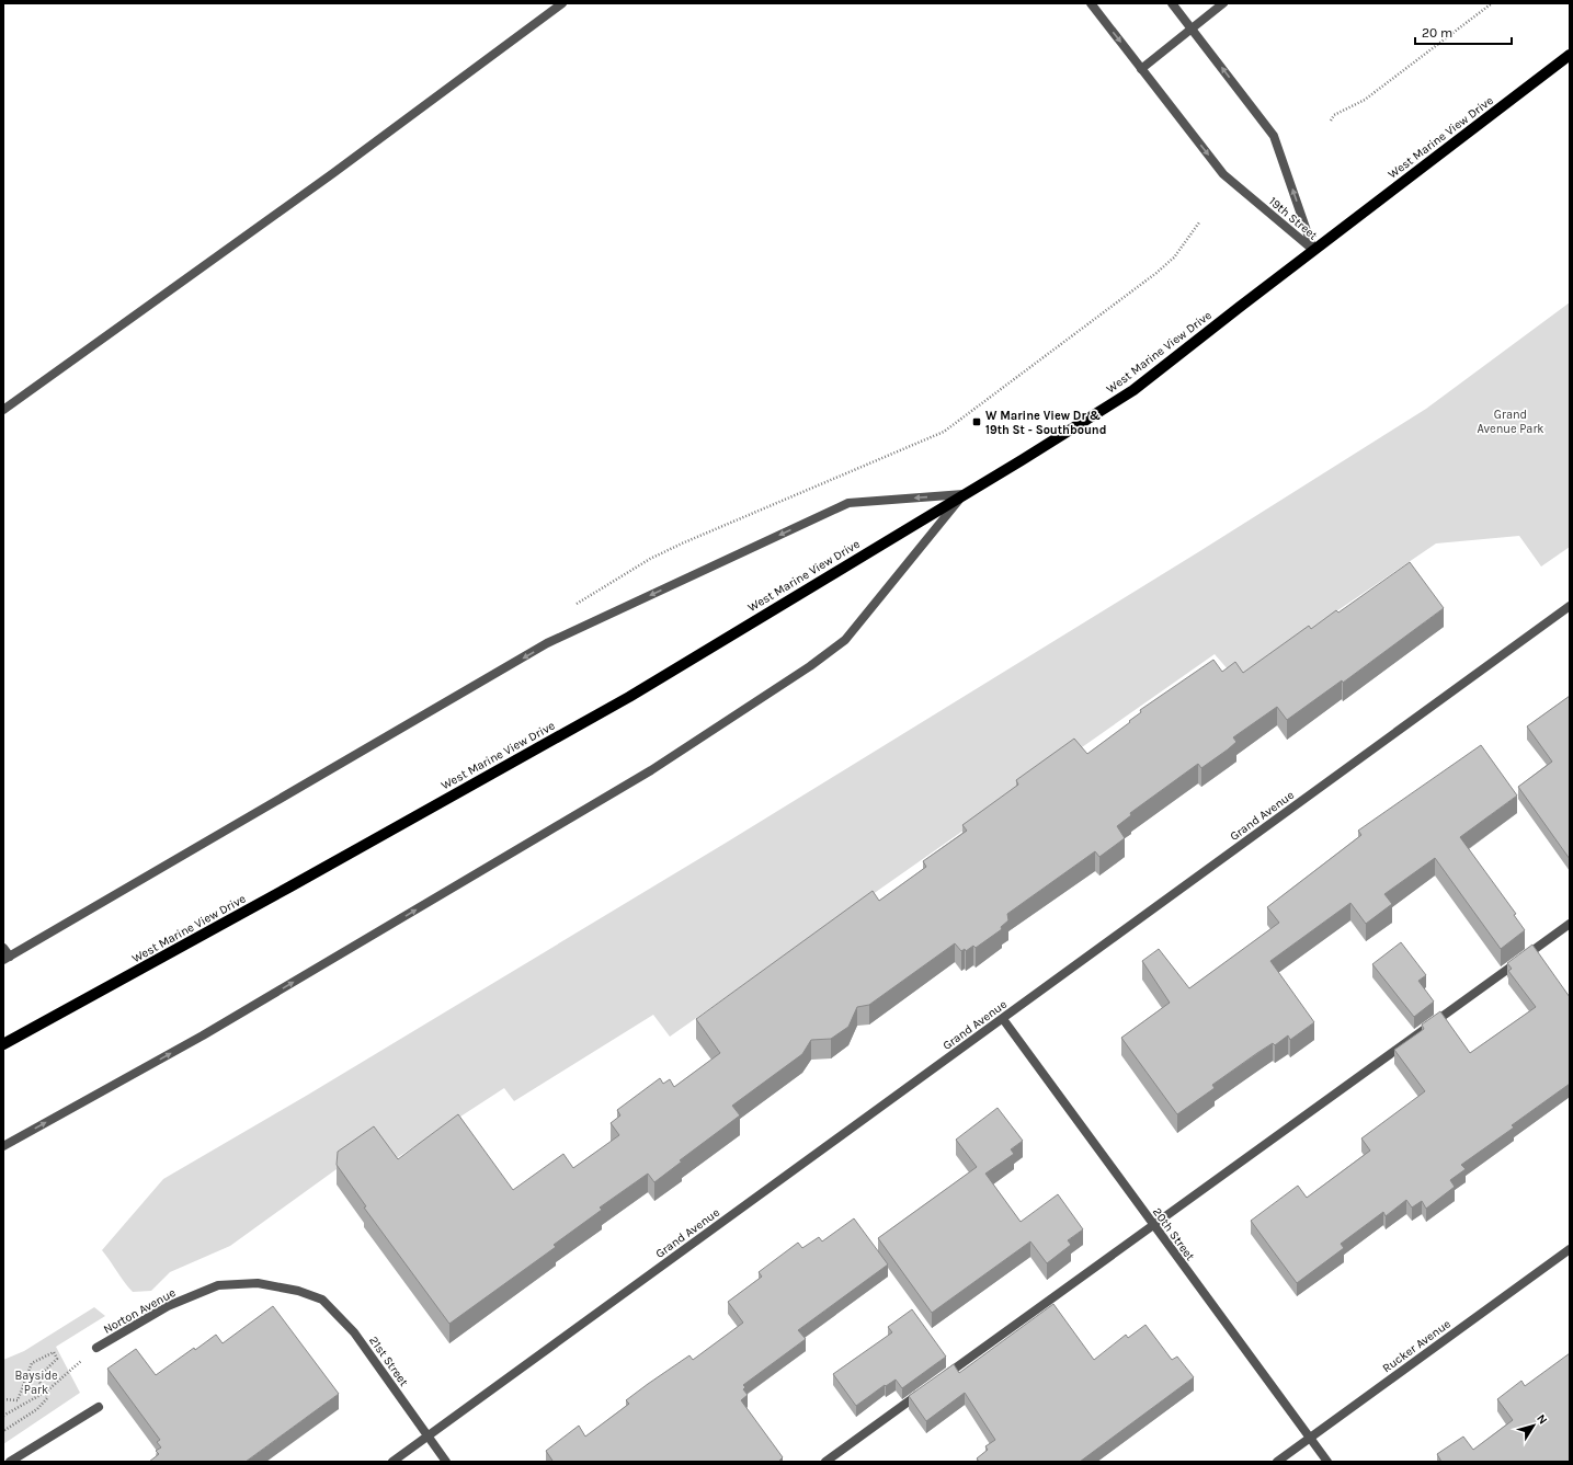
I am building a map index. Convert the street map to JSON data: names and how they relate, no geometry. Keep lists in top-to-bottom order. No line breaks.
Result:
{"streets":{"main road":["West Marine View Drive"],"street":["19th Street","Grand Avenue","20th Street","Norton Avenue","Rucker Avenue","21st Street"]},"crossings":[["West Marine View Drive","19th Street"],["Grand Avenue","20th Street"],["Grand Avenue","21st Street"],["20th Street","Rucker Avenue"],["Norton Avenue","21st Street"]],"parks":["Grand Avenue Park","Bayside Park"],"places":{"transit":["W Marine View Dr & 19th St - Southbound"]},"scale_bar":"20 m","north":"top right"}
